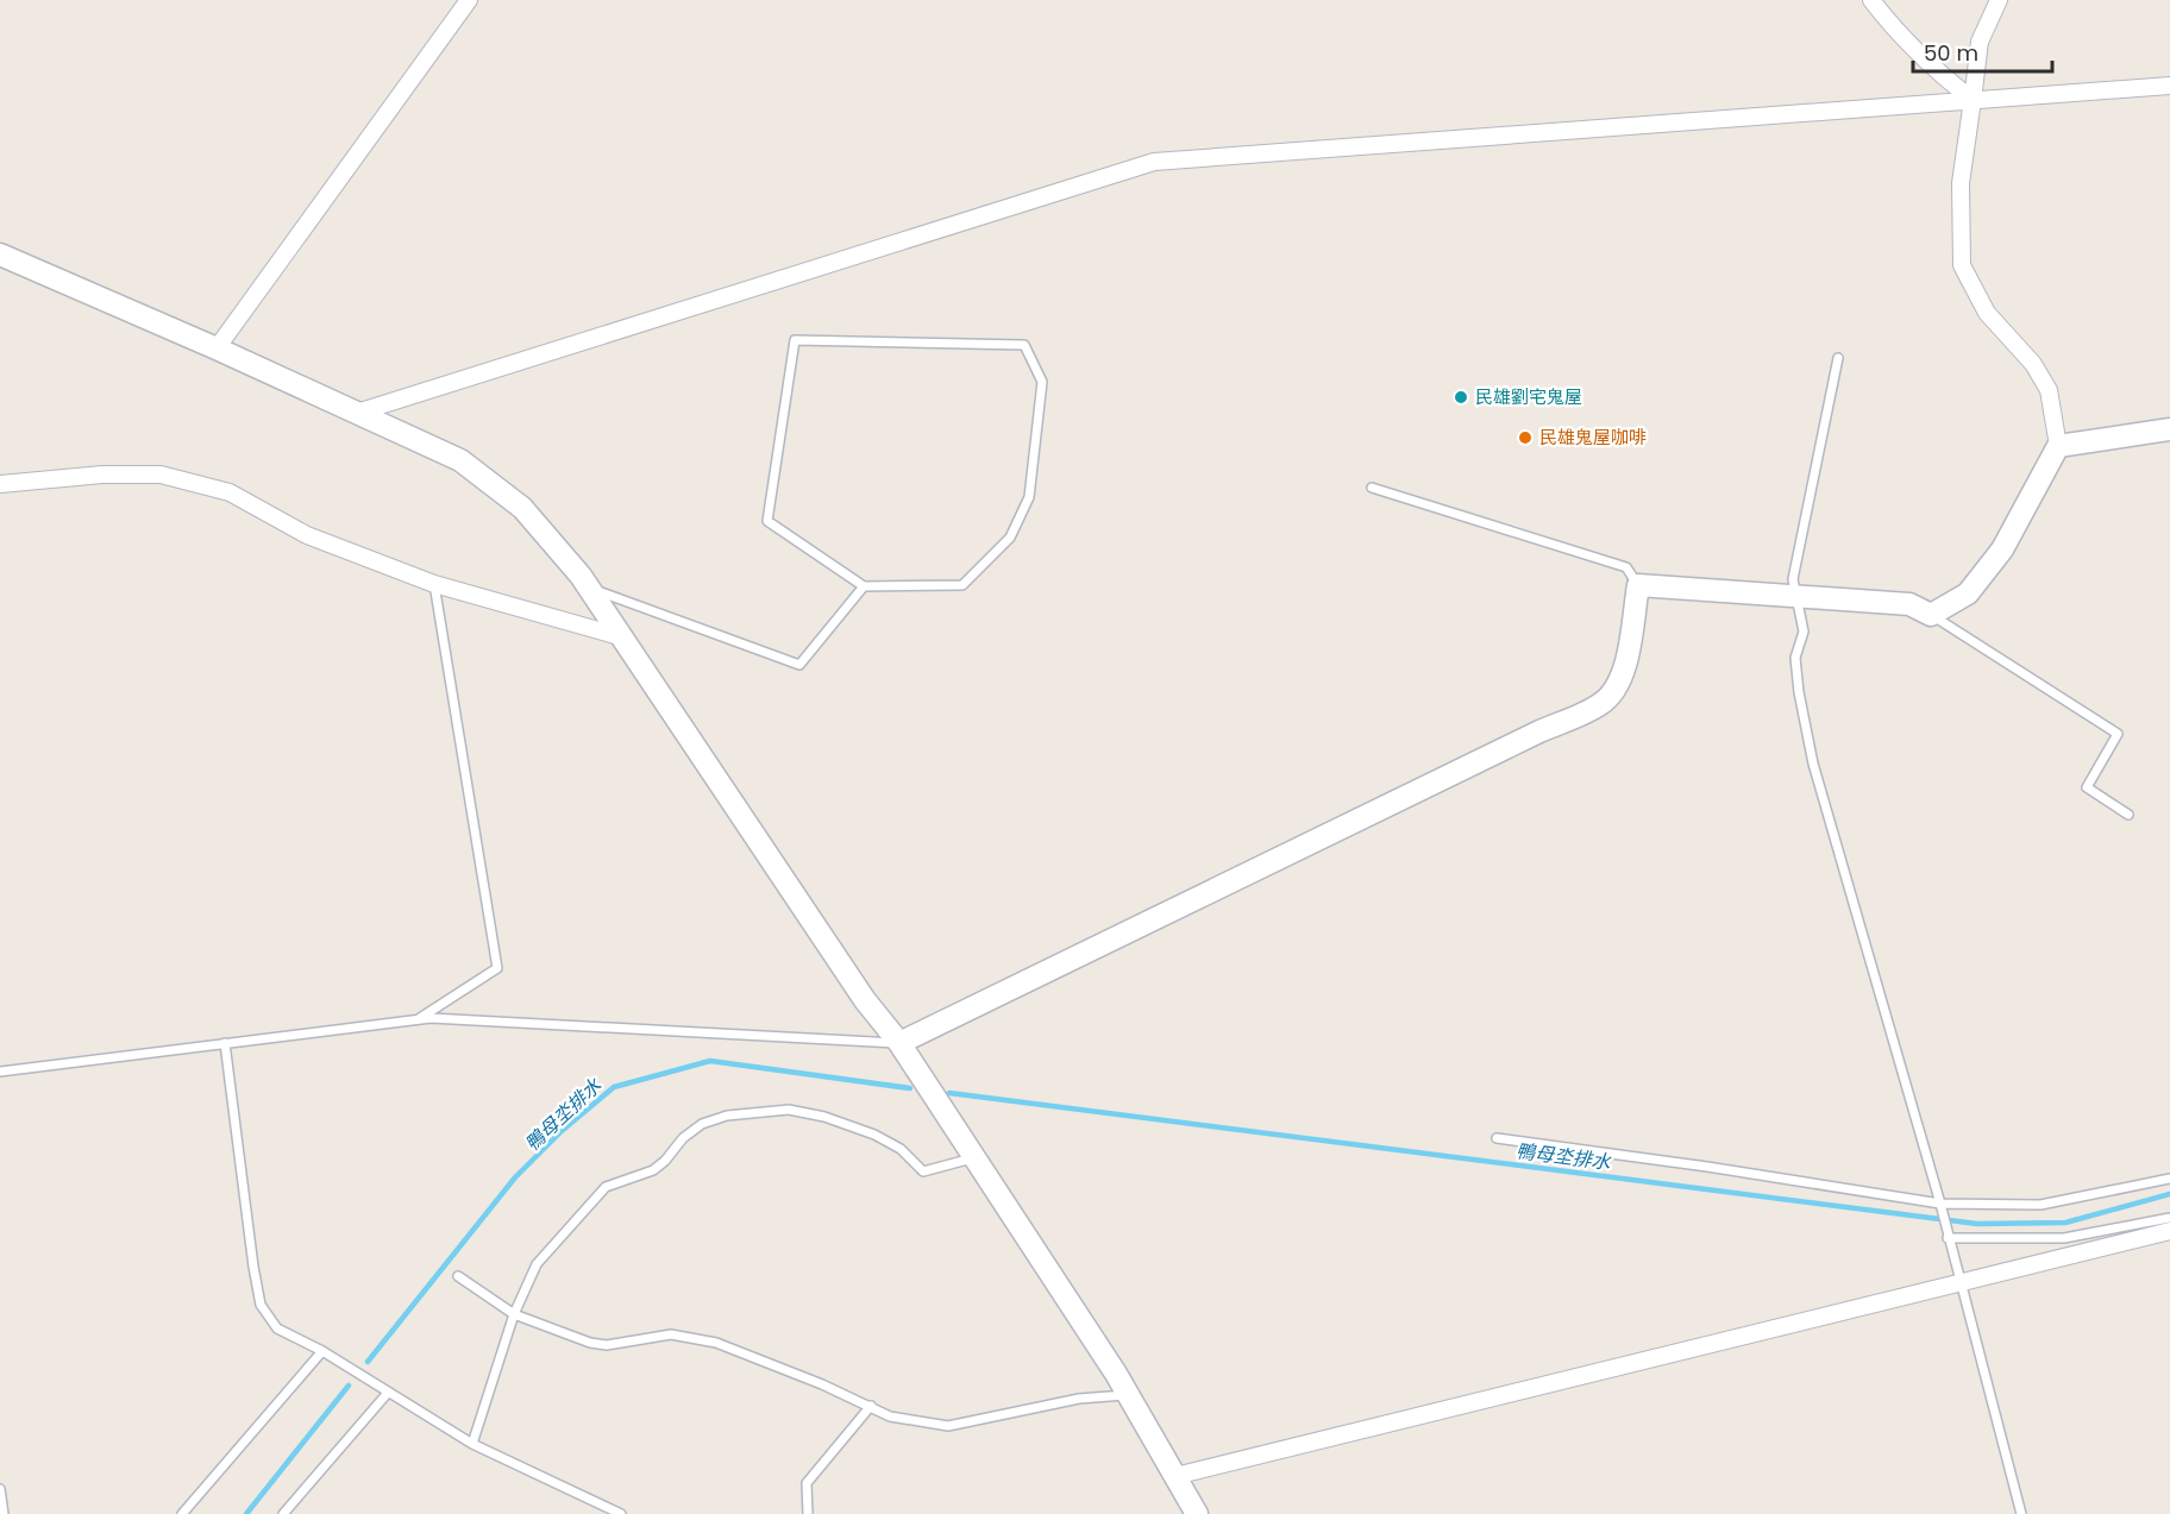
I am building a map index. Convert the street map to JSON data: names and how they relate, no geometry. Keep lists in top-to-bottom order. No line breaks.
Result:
{"water":["鴨母坔排水"],"places":["民雄劉宅鬼屋","民雄鬼屋咖啡"],"scale_bar":"50 m"}
